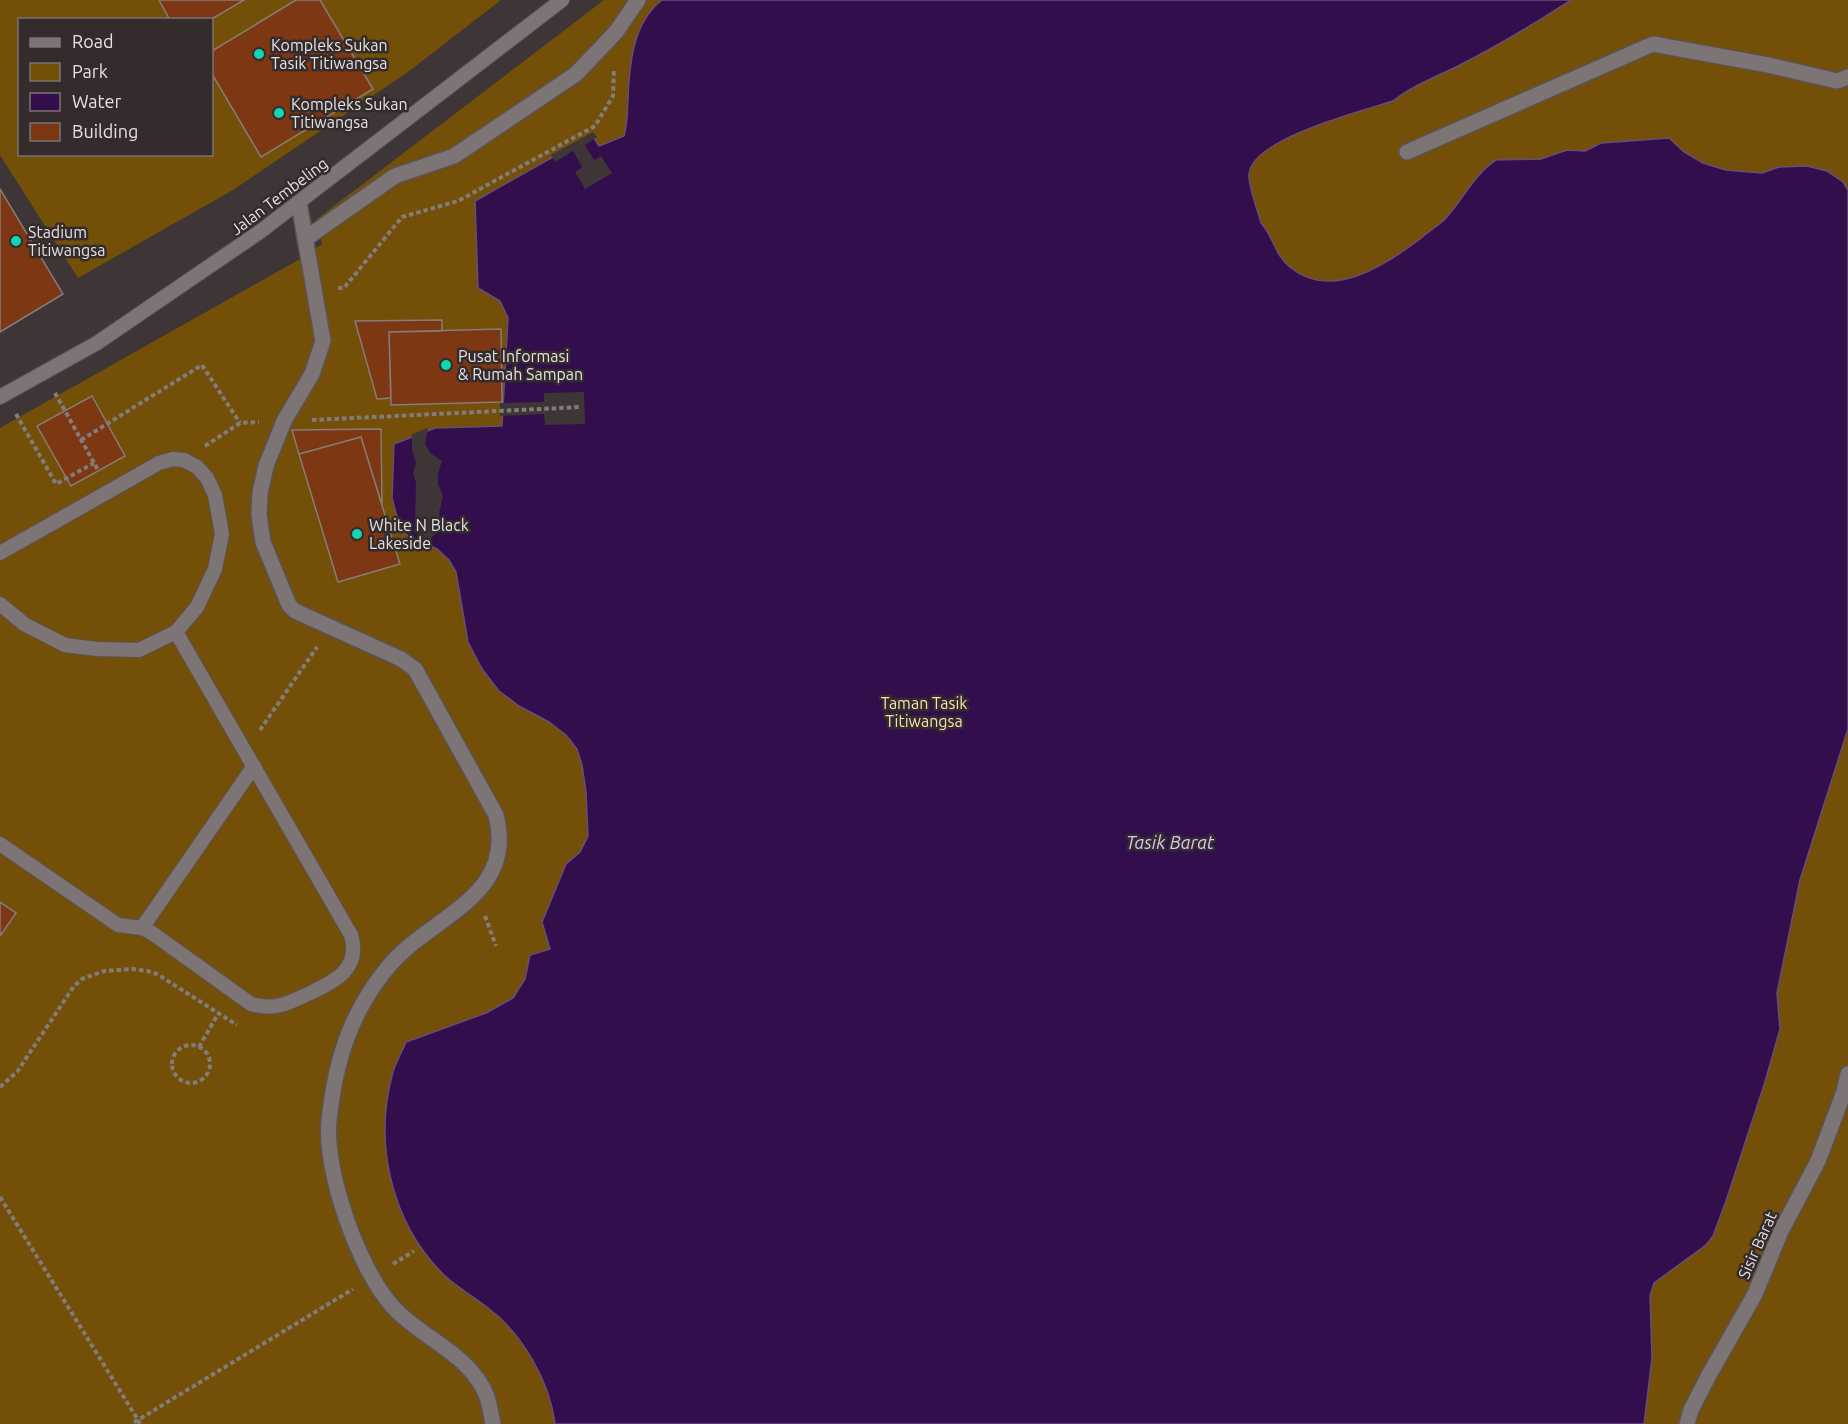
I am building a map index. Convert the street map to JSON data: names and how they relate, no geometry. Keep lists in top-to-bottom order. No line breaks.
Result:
{"streets":{"street":["Sisir Barat"],"lane":["Jalan Tembeling"]},"water":["Tasik Barat"],"parks":["Taman Tasik Titiwangsa"],"places":["Kompleks Sukan Tasik Titiwangsa","Kompleks Sukan Titiwangsa","Stadium Titiwangsa","Pusat Informasi & Rumah Sampan","White N Black Lakeside"],"legend":["Road","Park","Water","Building"]}
